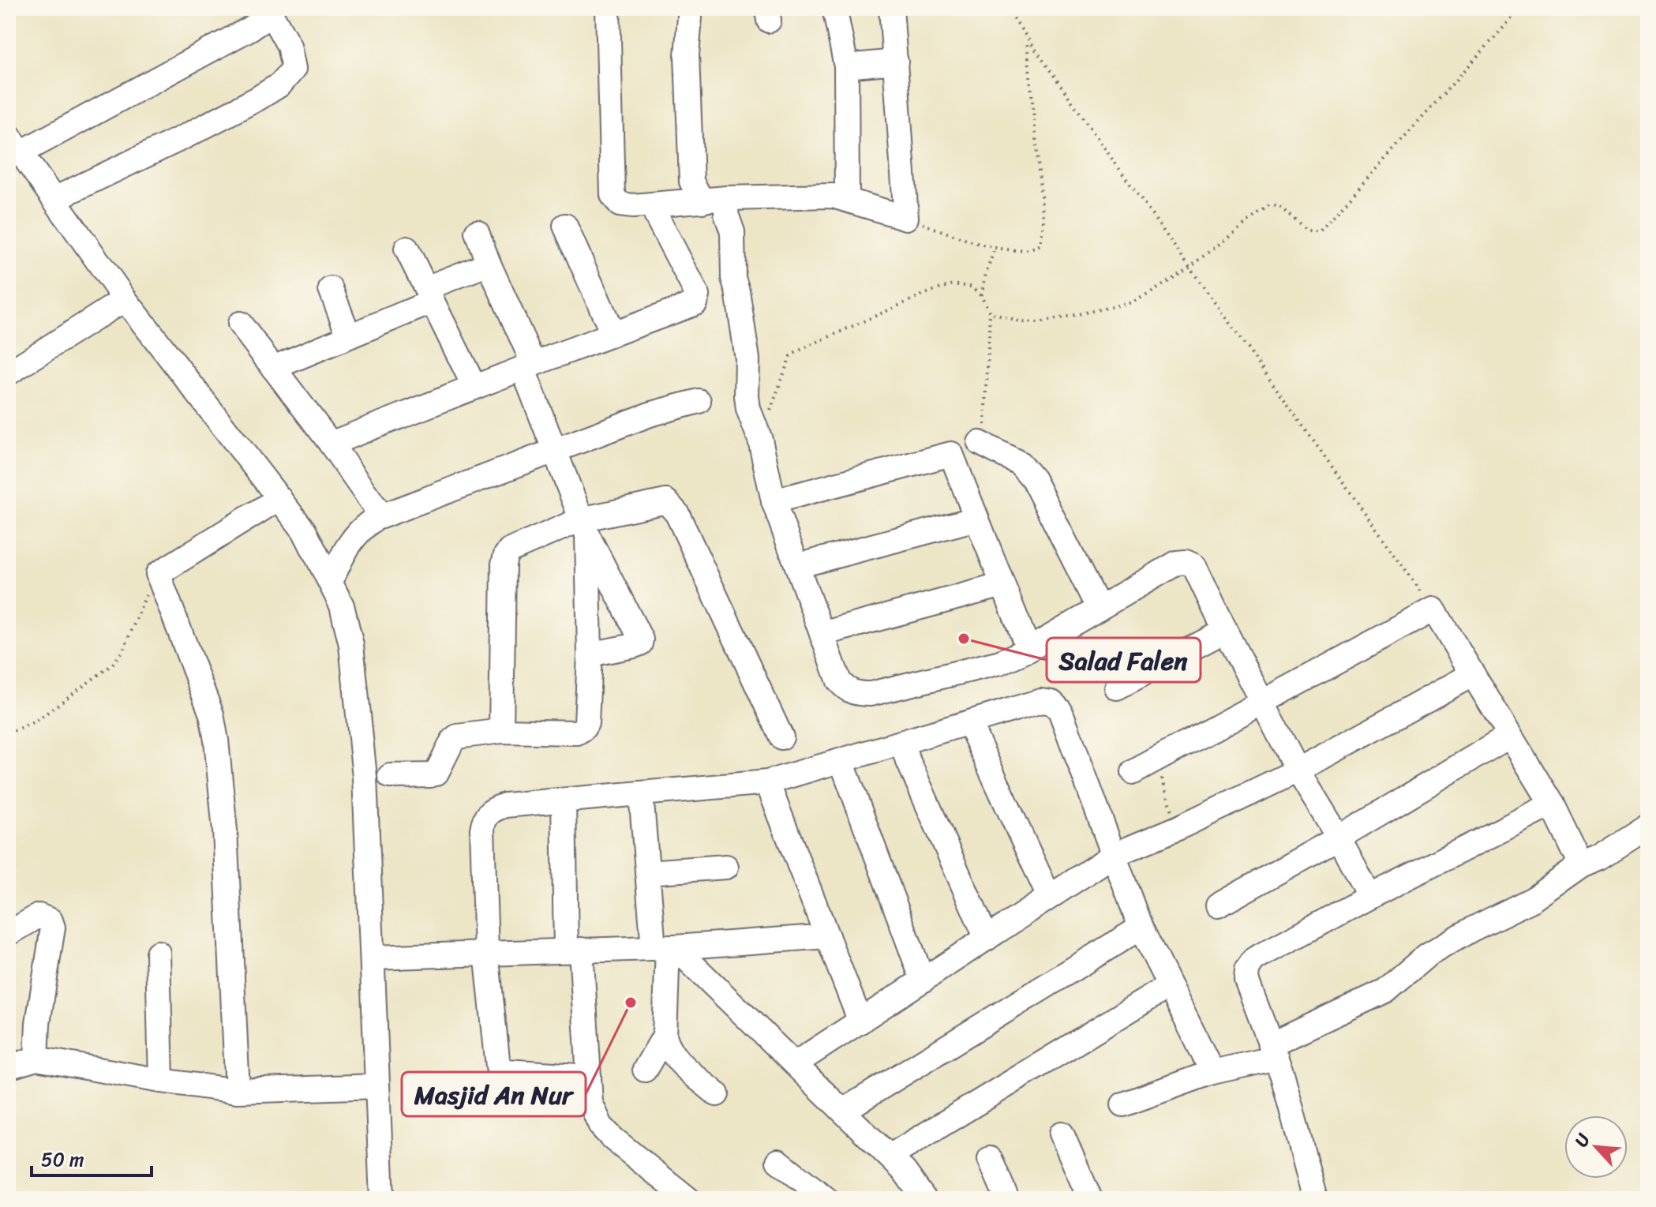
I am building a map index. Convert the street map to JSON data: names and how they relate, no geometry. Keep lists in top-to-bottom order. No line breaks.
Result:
{"places":["Salad Falen","Masjid An Nur"],"scale_bar":"50 m","north":"top left"}
